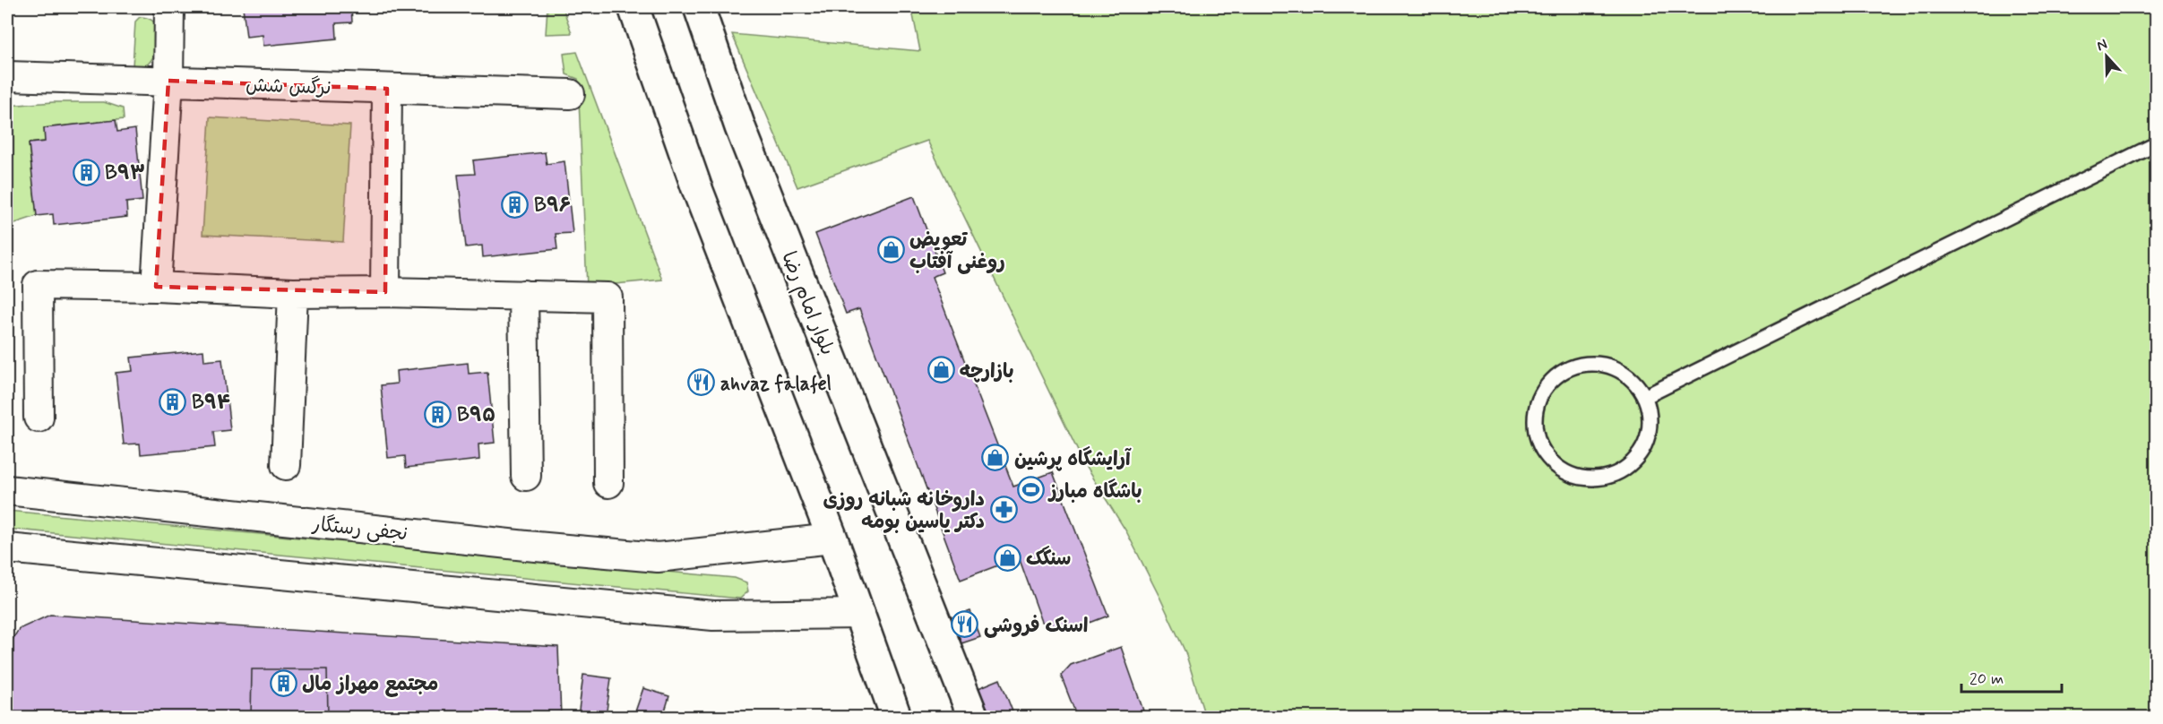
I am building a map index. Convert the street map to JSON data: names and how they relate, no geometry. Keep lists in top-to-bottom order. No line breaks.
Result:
{"streets":{"street":["نرگس شش","بلوار امام رضا","نجفی رستگار"]},"places":{"building":["B۹۳","B۹۶","B۹۴","B۹۵","مجتمع مهراز مال"],"shop":["تعویض روغنی آفتاب","بازارچه","آرایشگاه پرشین","سنگک"],"restaurant":["ahvaz falafel","اسنک فروشی"],"sports":["باشگاه مبارز"],"pharmacy":["داروخانه شبانه روزی دكتر ياسين بومه"]},"scale_bar":"20 m","north":"top"}
